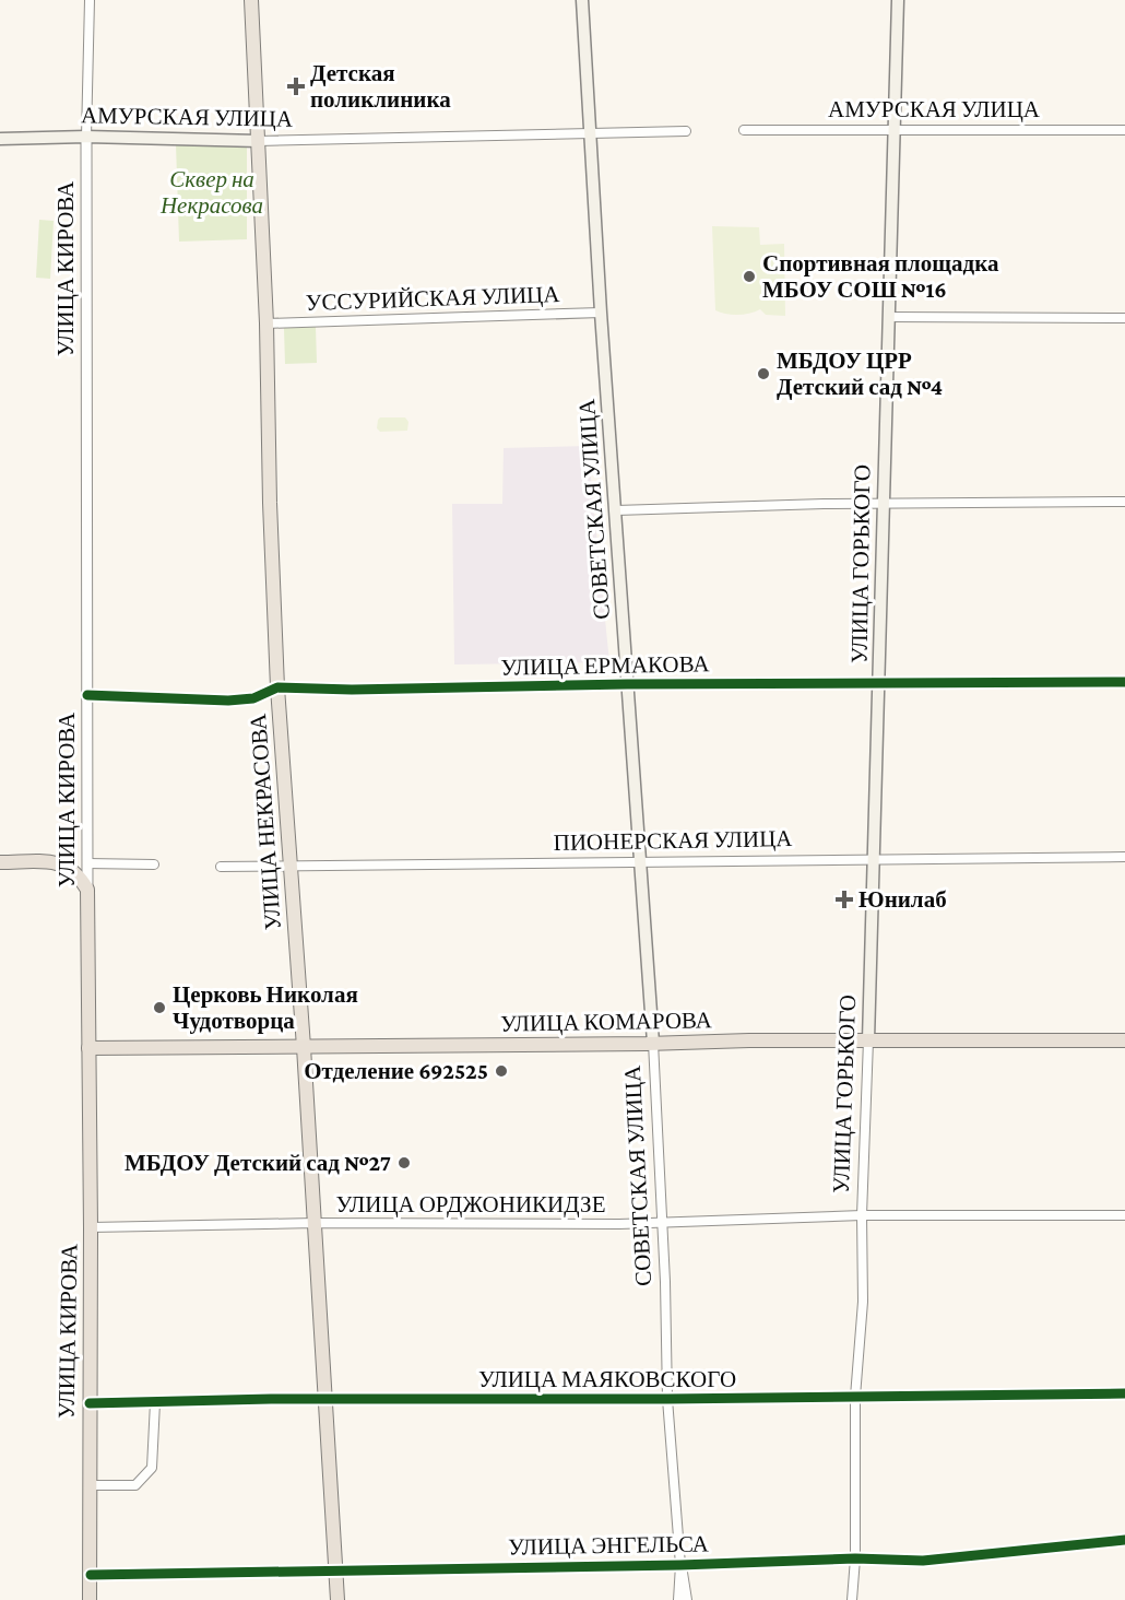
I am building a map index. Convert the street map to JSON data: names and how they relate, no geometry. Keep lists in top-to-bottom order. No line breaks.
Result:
{"streets":{"highway":["УЛИЦА КИРОВА","УЛИЦА НЕКРАСОВА","УЛИЦА КОМАРОВА"],"main road":["АМУРСКАЯ УЛИЦА","СОВЕТСКАЯ УЛИЦА","УЛИЦА ГОРЬКОГО"],"street":["УССУРИЙСКАЯ УЛИЦА","УЛИЦА ЕРМАКОВА","ПИОНЕРСКАЯ УЛИЦА","УЛИЦА ОРДЖОНИКИДЗЕ","УЛИЦА МАЯКОВСКОГО","УЛИЦА ЭНГЕЛЬСА"]},"crossings":[["АМУРСКАЯ УЛИЦА","УЛИЦА КИРОВА"],["АМУРСКАЯ УЛИЦА","СОВЕТСКАЯ УЛИЦА"],["АМУРСКАЯ УЛИЦА","УЛИЦА ГОРЬКОГО"],["АМУРСКАЯ УЛИЦА","УЛИЦА НЕКРАСОВА"],["УЛИЦА КИРОВА","УЛИЦА ЕРМАКОВА"],["УЛИЦА КИРОВА","УЛИЦА КОМАРОВА"],["УЛИЦА КИРОВА","УЛИЦА ОРДЖОНИКИДЗЕ"],["УЛИЦА КИРОВА","УЛИЦА МАЯКОВСКОГО"],["УЛИЦА КИРОВА","УЛИЦА ЭНГЕЛЬСА"],["УССУРИЙСКАЯ УЛИЦА","СОВЕТСКАЯ УЛИЦА"],["УССУРИЙСКАЯ УЛИЦА","УЛИЦА НЕКРАСОВА"],["СОВЕТСКАЯ УЛИЦА","УЛИЦА ЕРМАКОВА"],["СОВЕТСКАЯ УЛИЦА","ПИОНЕРСКАЯ УЛИЦА"],["СОВЕТСКАЯ УЛИЦА","УЛИЦА КОМАРОВА"],["СОВЕТСКАЯ УЛИЦА","УЛИЦА ОРДЖОНИКИДЗЕ"],["СОВЕТСКАЯ УЛИЦА","УЛИЦА МАЯКОВСКОГО"],["СОВЕТСКАЯ УЛИЦА","УЛИЦА ЭНГЕЛЬСА"],["УЛИЦА ГОРЬКОГО","УЛИЦА ЕРМАКОВА"],["УЛИЦА ГОРЬКОГО","ПИОНЕРСКАЯ УЛИЦА"],["УЛИЦА ГОРЬКОГО","УЛИЦА КОМАРОВА"],["УЛИЦА ГОРЬКОГО","УЛИЦА ОРДЖОНИКИДЗЕ"],["УЛИЦА ГОРЬКОГО","УЛИЦА МАЯКОВСКОГО"],["УЛИЦА ГОРЬКОГО","УЛИЦА ЭНГЕЛЬСА"],["УЛИЦА ЕРМАКОВА","УЛИЦА НЕКРАСОВА"],["УЛИЦА НЕКРАСОВА","ПИОНЕРСКАЯ УЛИЦА"],["УЛИЦА НЕКРАСОВА","УЛИЦА КОМАРОВА"],["УЛИЦА НЕКРАСОВА","УЛИЦА ОРДЖОНИКИДЗЕ"],["УЛИЦА НЕКРАСОВА","УЛИЦА МАЯКОВСКОГО"],["УЛИЦА НЕКРАСОВА","УЛИЦА ЭНГЕЛЬСА"]],"parks":["Сквер на Некрасова"],"places":{"health":["Детская поликлиника","Юнилаб"],"other":["Спортивная площадка МБОУ СОШ №16","МБДОУ ЦРР Детский сад №4","Церковь Николая Чудотворца","Отделение 692525","МБДОУ Детский сад №27"]}}
